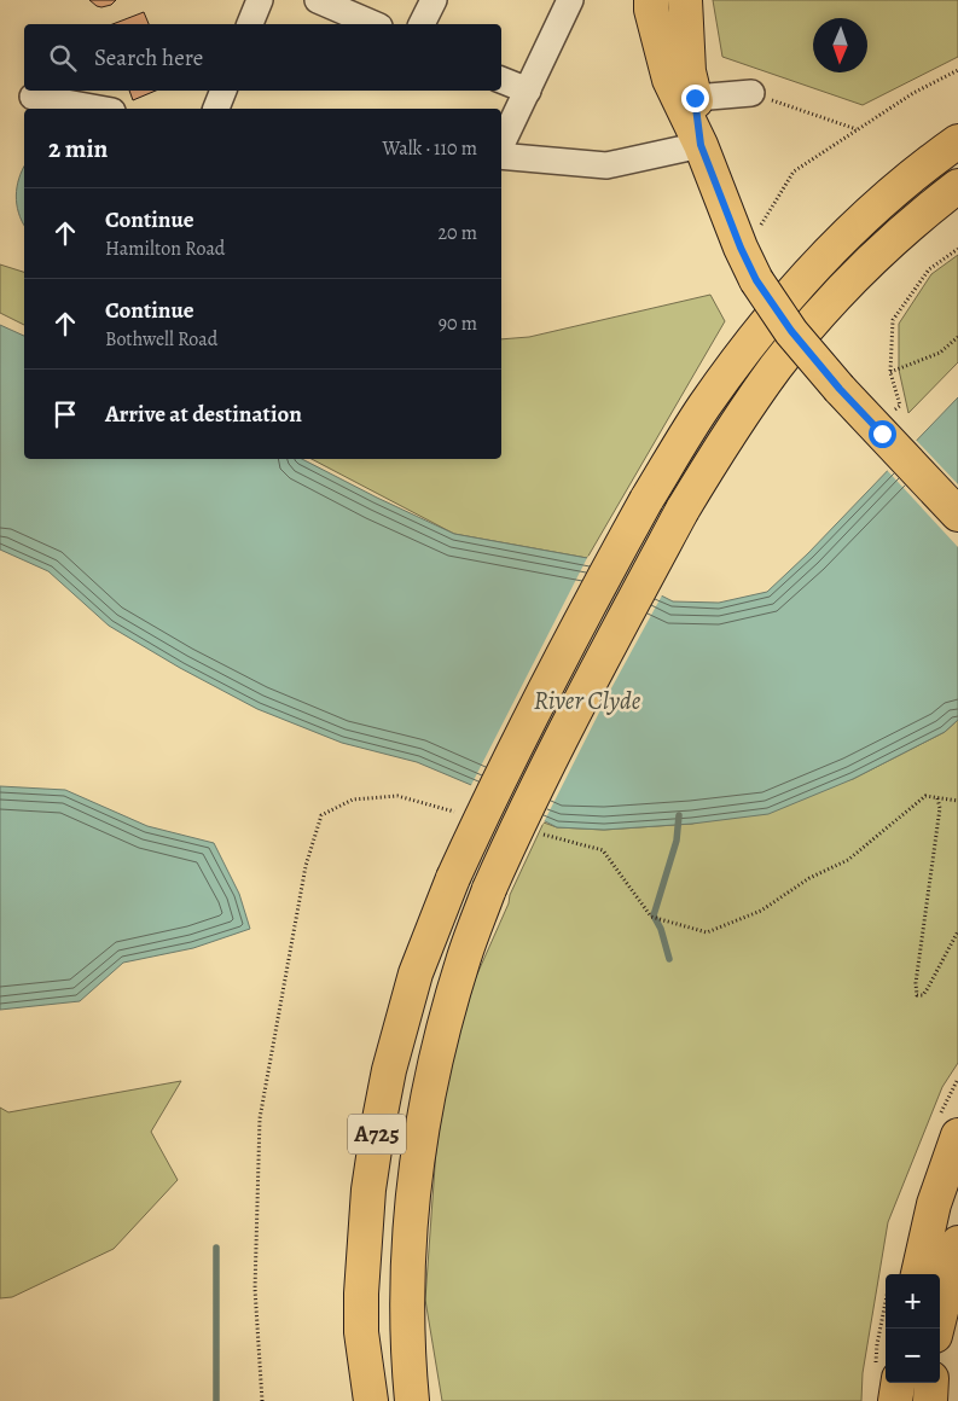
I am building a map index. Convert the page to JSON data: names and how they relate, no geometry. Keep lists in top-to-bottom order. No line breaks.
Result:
{"streets":{"main road":["A725"]},"water":["River Clyde"],"north":"bottom","page":{"search":"Search here","heading":["2 min","Walk · 110 m"],"list":[["Continue","Hamilton Road","20 m"],["Continue","Bothwell Road","90 m"],"Arrive at destination"],"map_buttons":["+","−"]}}
